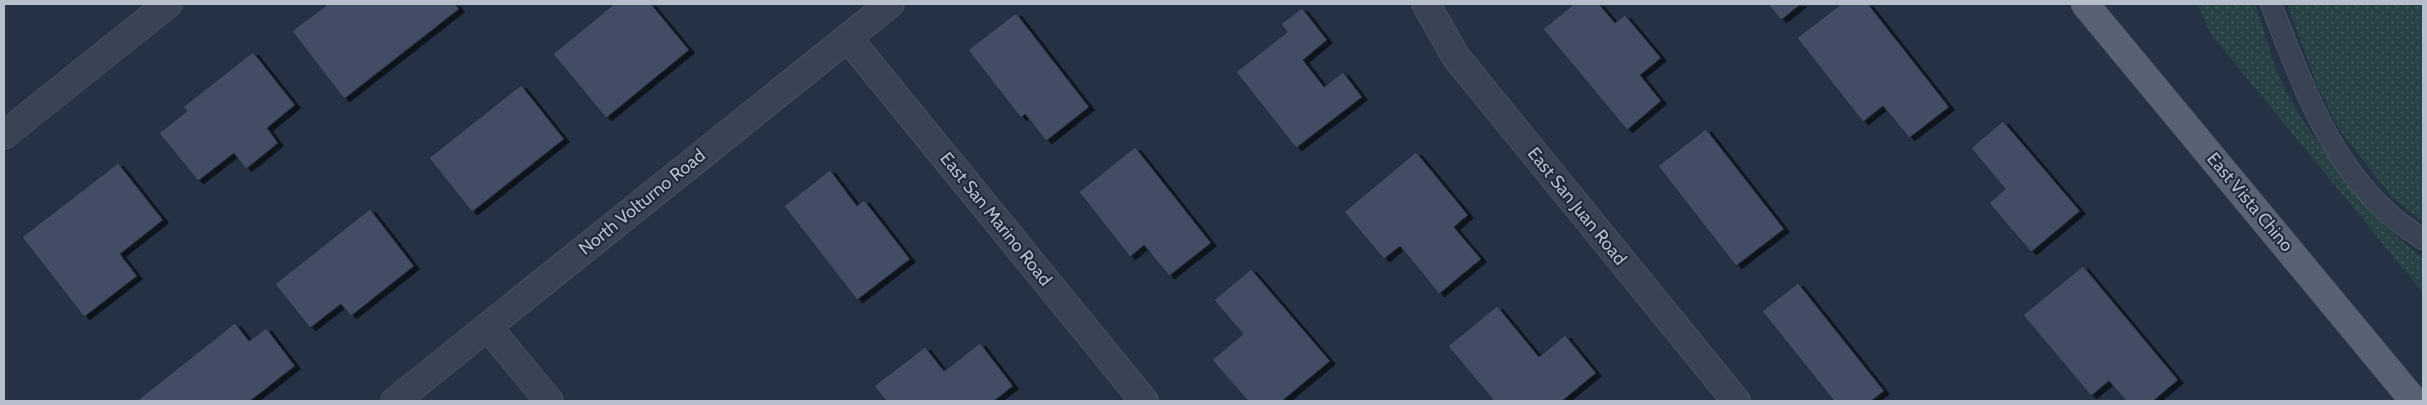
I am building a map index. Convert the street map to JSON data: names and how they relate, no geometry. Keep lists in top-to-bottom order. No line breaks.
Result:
{"streets":{"main road":["East Vista Chino"],"street":["North Volturno Road","East San Juan Road","East San Marino Road"]},"crossings":[["North Volturno Road","East San Marino Road"]]}
